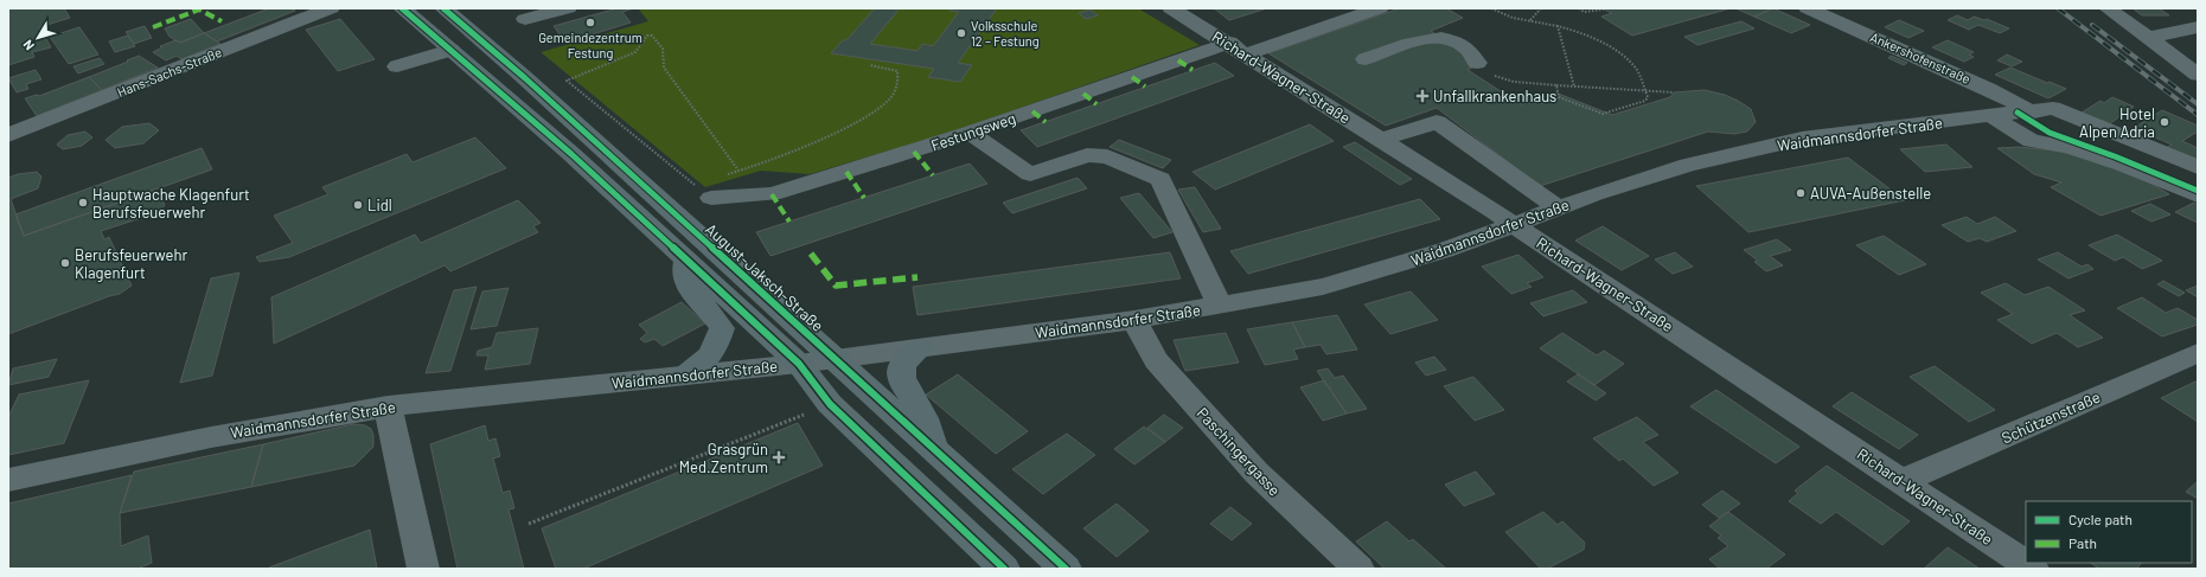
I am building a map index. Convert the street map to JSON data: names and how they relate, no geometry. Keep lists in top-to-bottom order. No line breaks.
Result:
{"streets":{"main road":["August-Jaksch-Straße"],"street":["Ankershofenstraße","Hans-Sachs-Straße","Richard-Wagner-Straße","Festungsweg","Waidmannsdorfer Straße","Schützenstraße","Paschingergasse"]},"crossings":[["Ankershofenstraße","Waidmannsdorfer Straße"],["Richard-Wagner-Straße","Festungsweg"],["Richard-Wagner-Straße","Waidmannsdorfer Straße"],["Richard-Wagner-Straße","Schützenstraße"],["Waidmannsdorfer Straße","August-Jaksch-Straße"],["Waidmannsdorfer Straße","Paschingergasse"]],"places":{"other":["Gemeindezentrum Festung","Volksschule 12 – Festung","Hotel Alpen Adria","AUVA-Außenstelle","Hauptwache Klagenfurt Berufsfeuerwehr","Lidl","Berufsfeuerwehr Klagenfurt"],"health":["Unfallkrankenhaus","Grasgrün Med.Zentrum"]},"legend":["Cycle path","Path"],"north":"bottom left"}
